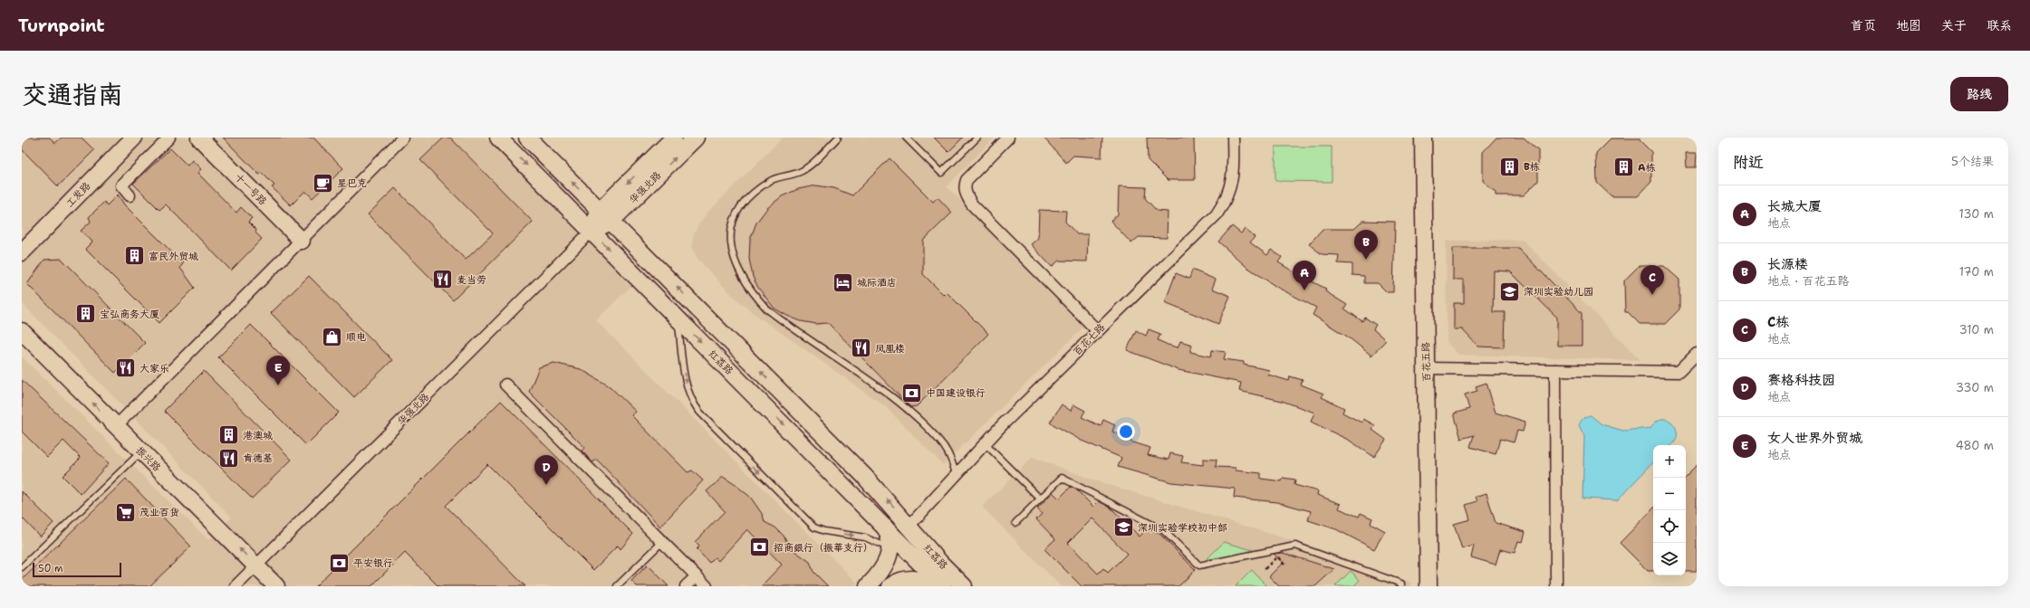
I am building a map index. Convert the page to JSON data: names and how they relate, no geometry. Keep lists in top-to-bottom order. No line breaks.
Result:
{"streets":{"main road":["华强北路","十一号路","工发路","红荔路","百花五路","振兴路"],"street":["百花七路"]},"crossings":[["华强北路","红荔路"],["华强北路","振兴路"],["百花七路","红荔路"]],"one_way":["振兴路"],"places":{"building":["B栋","A栋","富民外贸城","宝弘商务大厦","港澳城"],"cafe":["星巴克"],"restaurant":["麦当劳","凤凰楼","大家乐","肯德基"],"hotel":["城际酒店"],"school or university":["深圳实验幼儿园","深圳实验学校初中部"],"shop":["顺电"],"bank":["中国建设银行","招商銀行（振華支行）","平安银行"],"supermarket":["茂业百货"]},"scale_bar":"50 m","page":{"header":"Turnpoint","nav":["首页","地图","关于","联系"],"title":"交通指南","buttons":"路线","heading":["附近","5个结果"],"list":[{"mark":"A","name":"长城大厦","note":"地点","value":"130 m"},{"mark":"B","name":"长源楼","note":"地点 · 百花五路","value":"170 m"},{"mark":"C","name":"C栋","note":"地点","value":"310 m"},{"mark":"D","name":"赛格科技园","note":"地点","value":"330 m"},{"mark":"E","name":"女人世界外贸城","note":"地点","value":"480 m"}],"pins":["B","A","C","E","D"],"map_buttons":["+","−"],"scale":"50 m"}}
